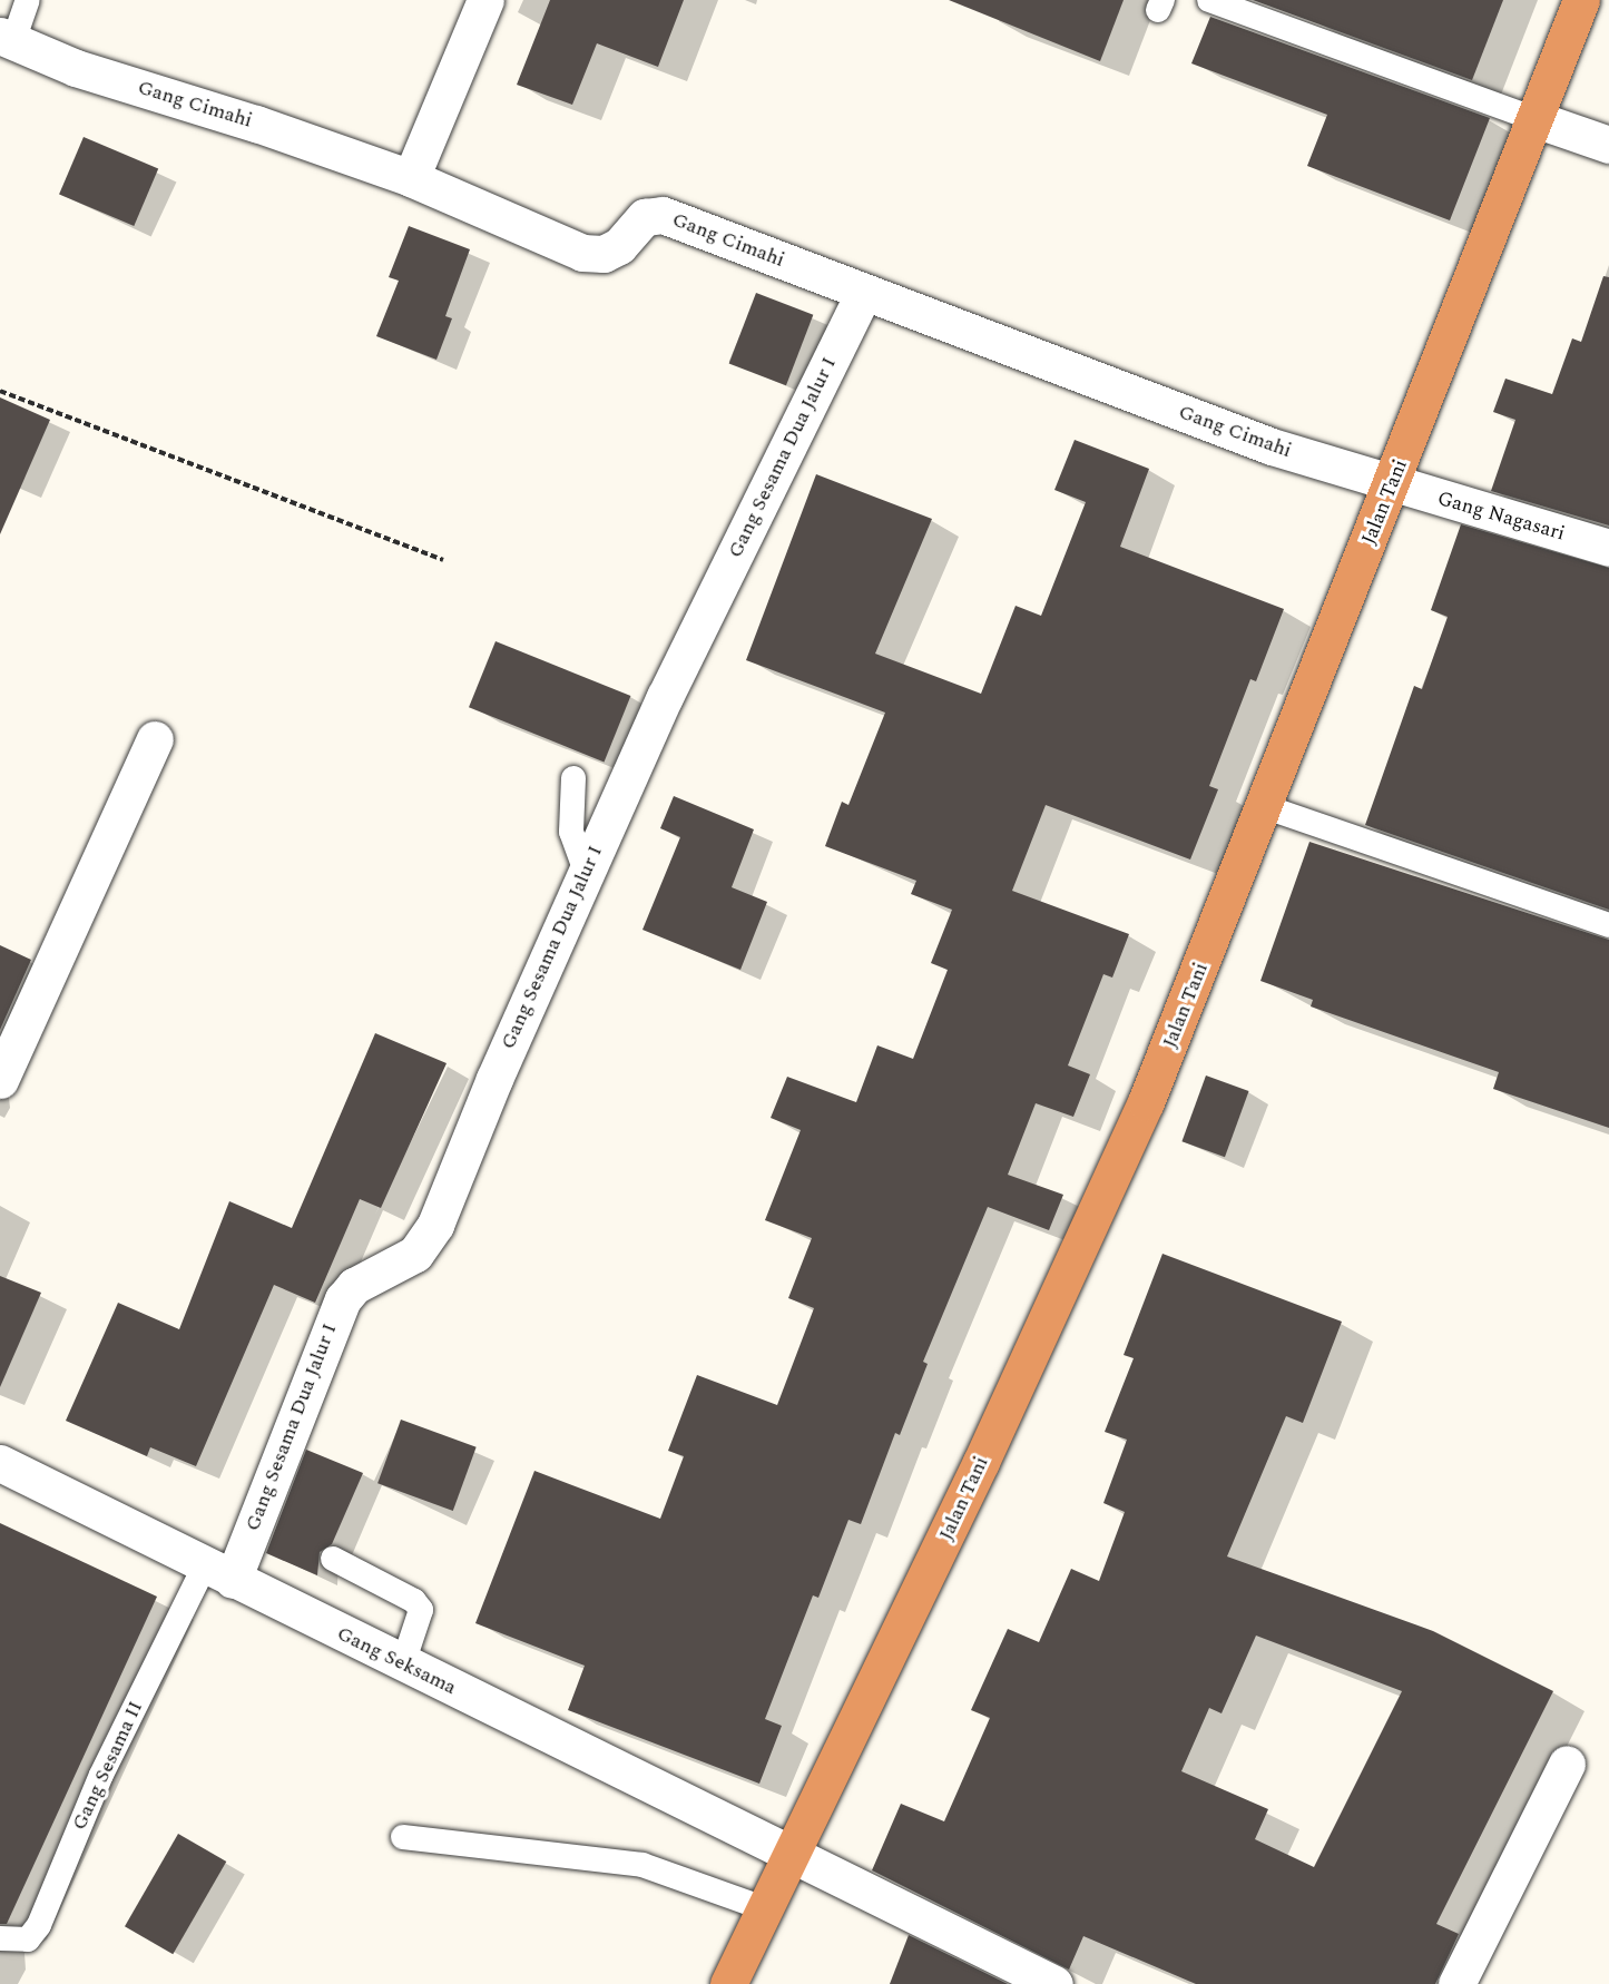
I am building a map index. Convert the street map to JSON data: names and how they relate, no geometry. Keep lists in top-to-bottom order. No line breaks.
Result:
{"streets":{"highway":["Jalan Tani"],"street":["Gang Cimahi","Gang Sesama Dua Jalur I","Gang Nagasari","Gang Seksama"],"lane":["Gang Sesama II"]},"crossings":[["Gang Cimahi","Gang Sesama Dua Jalur I"],["Gang Cimahi","Jalan Tani"],["Gang Cimahi","Gang Nagasari"],["Gang Sesama Dua Jalur I","Gang Seksama"],["Gang Sesama Dua Jalur I","Gang Sesama II"],["Jalan Tani","Gang Nagasari"],["Jalan Tani","Gang Seksama"],["Gang Seksama","Gang Sesama II"]]}
